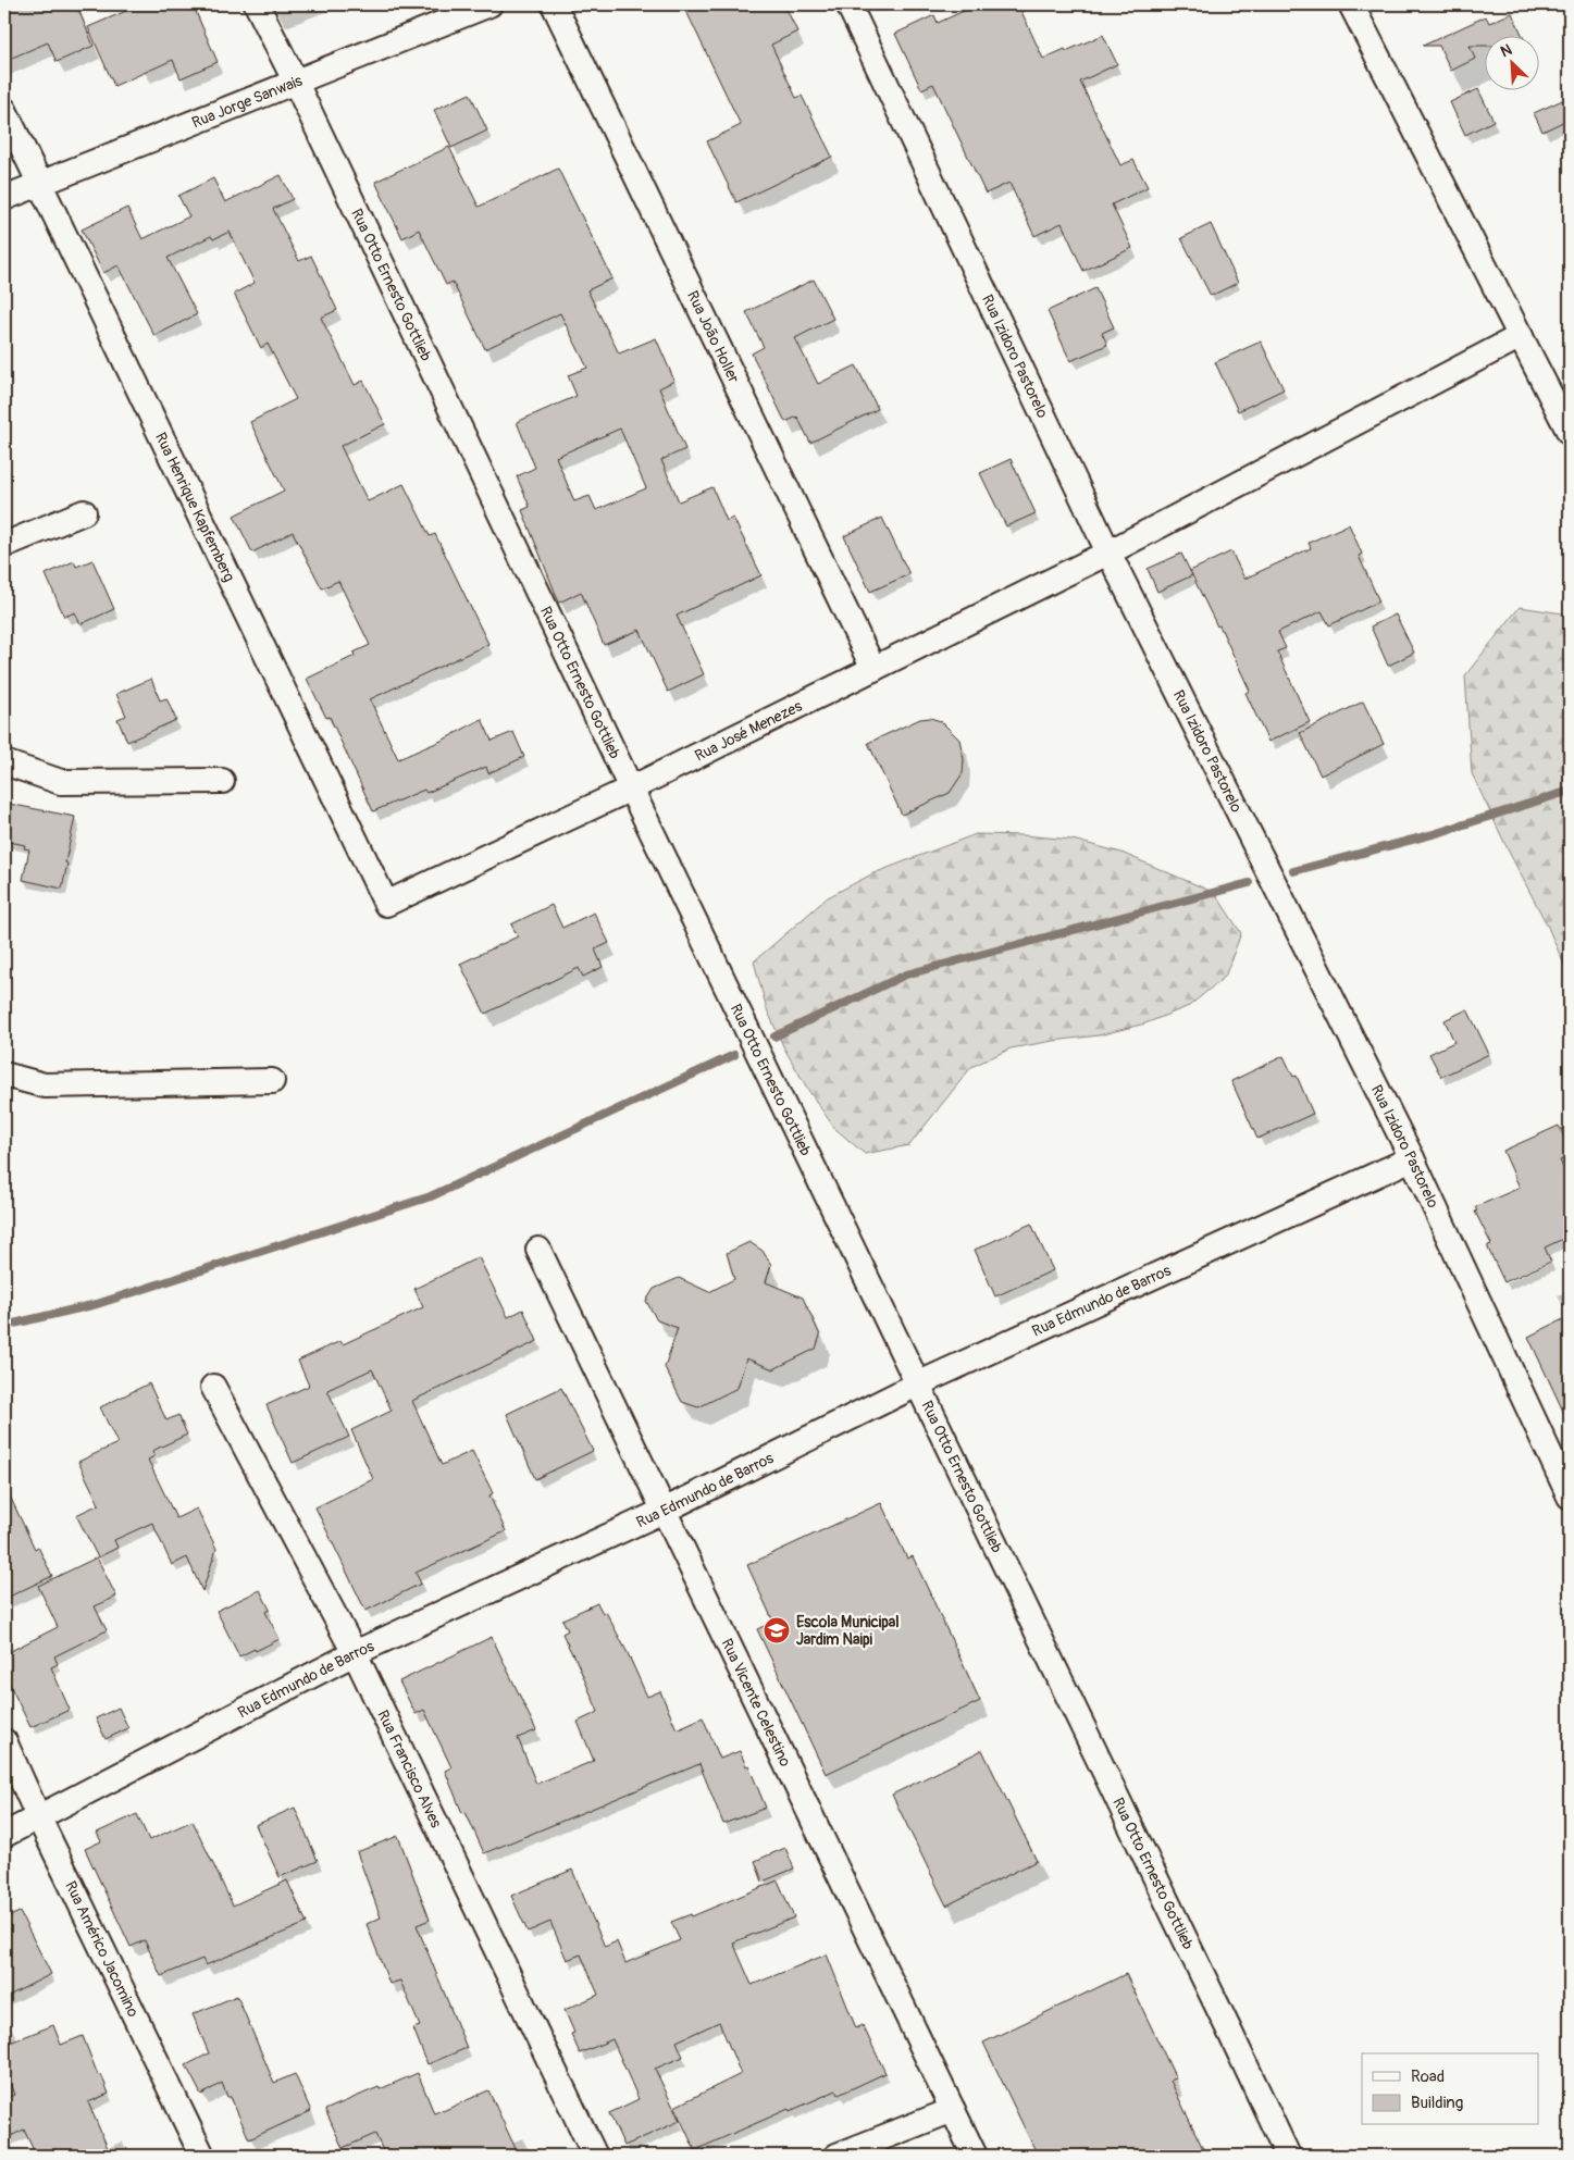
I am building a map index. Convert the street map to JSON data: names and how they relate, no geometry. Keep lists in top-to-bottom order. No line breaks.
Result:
{"streets":{"street":["Rua Jorge Sanwais","Rua Otto Ernesto Gottlieb","Rua João Holler","Rua Izidoro Pastorelo","Rua Henrique Kapfemberg","Rua José Menezes","Rua Edmundo de Barros","Rua Vicente Celestino","Rua Francisco Alves","Rua Américo Jacomino"]},"crossings":[["Rua Jorge Sanwais","Rua Otto Ernesto Gottlieb"],["Rua Jorge Sanwais","Rua Henrique Kapfemberg"],["Rua Otto Ernesto Gottlieb","Rua José Menezes"],["Rua Otto Ernesto Gottlieb","Rua Edmundo de Barros"],["Rua João Holler","Rua José Menezes"],["Rua Izidoro Pastorelo","Rua José Menezes"],["Rua Izidoro Pastorelo","Rua Edmundo de Barros"],["Rua Henrique Kapfemberg","Rua José Menezes"],["Rua Edmundo de Barros","Rua Vicente Celestino"],["Rua Edmundo de Barros","Rua Francisco Alves"],["Rua Edmundo de Barros","Rua Américo Jacomino"]],"places":{"school or university":["Escola Municipal Jardim Naipi"]},"legend":["Road","Building"],"north":"top left"}
